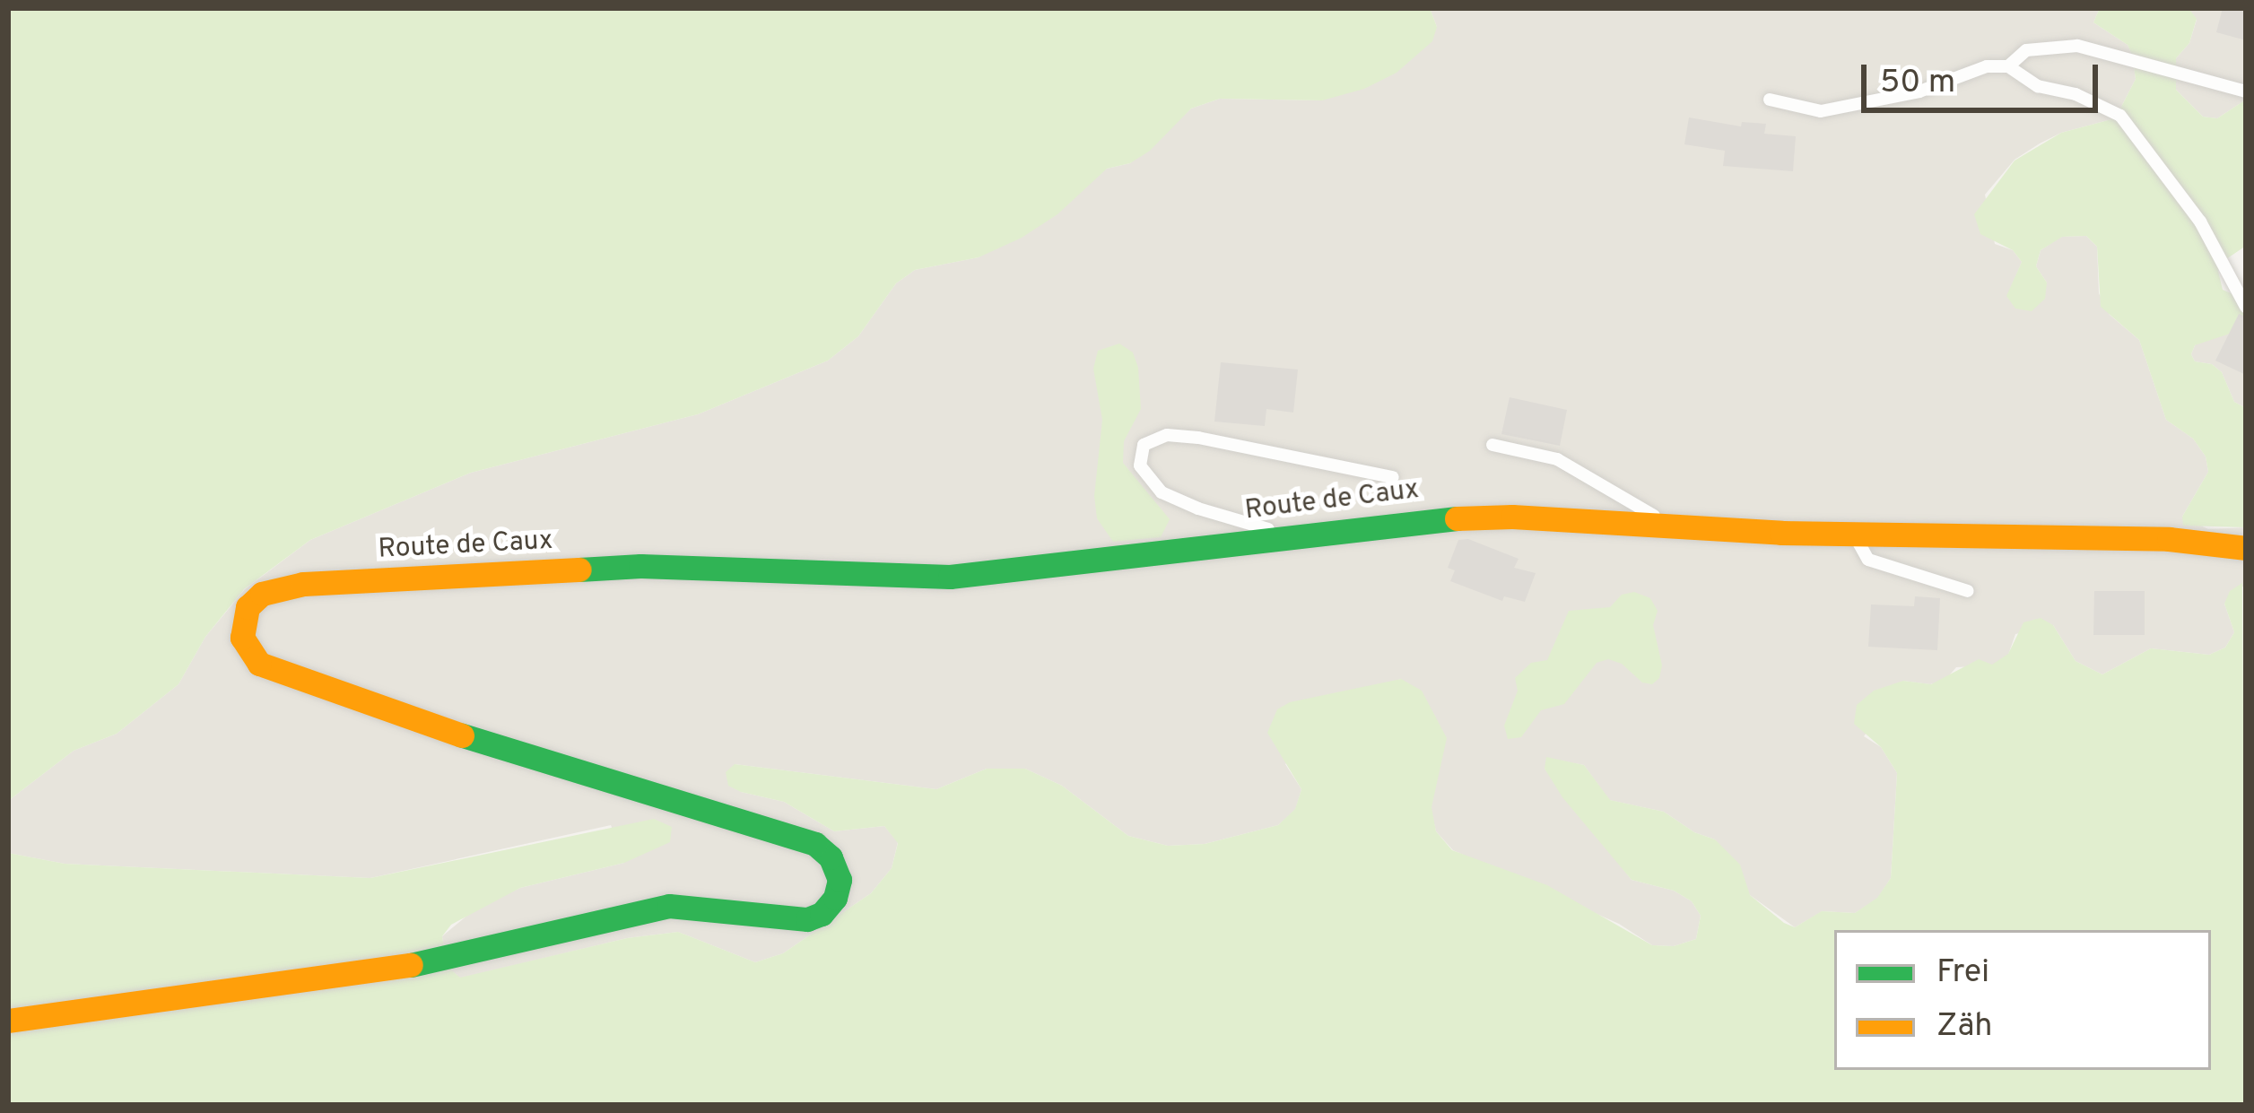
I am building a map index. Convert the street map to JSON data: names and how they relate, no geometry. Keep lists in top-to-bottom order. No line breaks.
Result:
{"streets":{"street":["Route de Caux"]},"legend":["Frei","Zäh"],"scale_bar":"50 m"}
